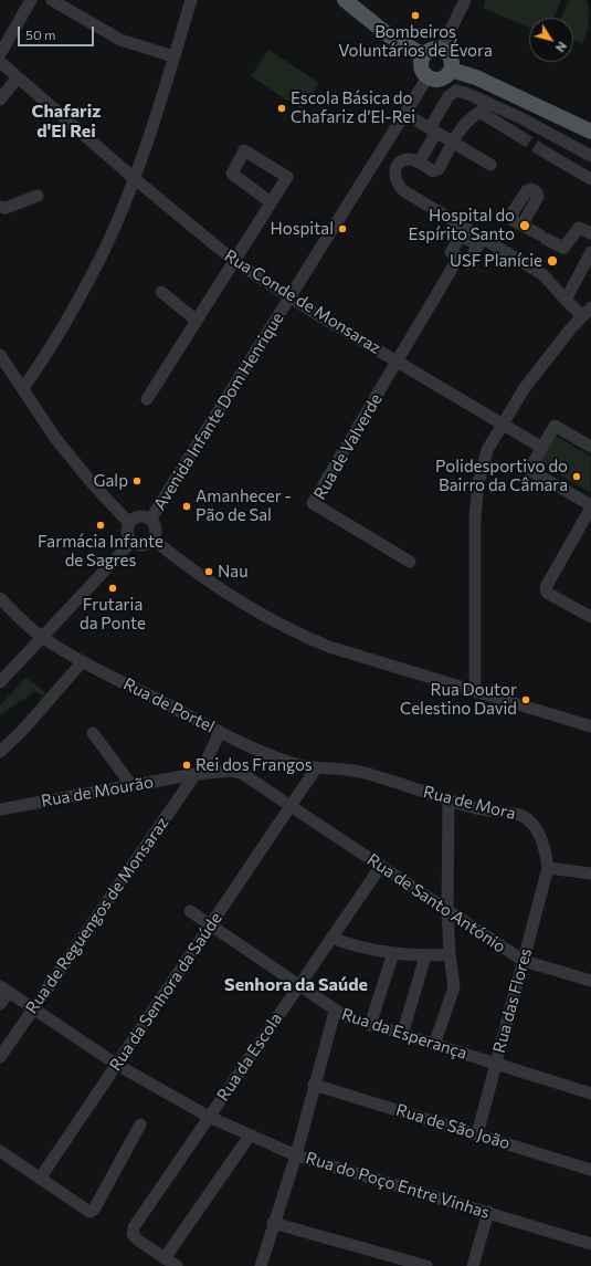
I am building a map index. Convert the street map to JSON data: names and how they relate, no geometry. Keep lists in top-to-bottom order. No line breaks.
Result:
{"streets":{"street":["Rua Conde de Monsaraz","Avenida Infante Dom Henrique","Rua de Valverde","Rua de Portel","Rua de Mourão","Rua de Mora","Rua de Santo António","Rua de Reguengos de Monsaraz","Rua da Senhora da Saúde","Rua das Flores","Rua da Esperança","Rua da Escola","Rua de São João","Rua do Poço Entre Vinhas"]},"crossings":[["Rua Conde de Monsaraz","Avenida Infante Dom Henrique"],["Rua Conde de Monsaraz","Rua de Valverde"],["Rua de Portel","Rua de Mora"],["Rua de Portel","Rua de Reguengos de Monsaraz"],["Rua de Portel","Rua da Senhora da Saúde"],["Rua de Mourão","Rua de Santo António"],["Rua de Mourão","Rua de Reguengos de Monsaraz"],["Rua de Mourão","Rua da Senhora da Saúde"],["Rua de Mora","Rua da Senhora da Saúde"],["Rua de Mora","Rua das Flores"],["Rua de Santo António","Rua da Senhora da Saúde"],["Rua de Santo António","Rua das Flores"],["Rua de Santo António","Rua da Escola"],["Rua de Reguengos de Monsaraz","Rua do Poço Entre Vinhas"],["Rua da Senhora da Saúde","Rua da Esperança"],["Rua da Senhora da Saúde","Rua do Poço Entre Vinhas"],["Rua das Flores","Rua da Esperança"],["Rua das Flores","Rua de São João"],["Rua da Esperança","Rua da Escola"],["Rua da Escola","Rua do Poço Entre Vinhas"]],"districts":["Chafariz d'El Rei","Senhora da Saúde"],"places":["Bombeiros Voluntários de Évora","Escola Básica do Chafariz d’El-Rei","Hospital do Espírito Santo","Hospital","USF Planície","Polidesportivo do Bairro da Câmara","Galp","Amanhecer - Pão de Sal","Farmácia Infante de Sagres","Nau","Frutaria da Ponte","Rua Doutor Celestino David","Rei dos Frangos"],"scale_bar":"50 m","north":"bottom right"}
